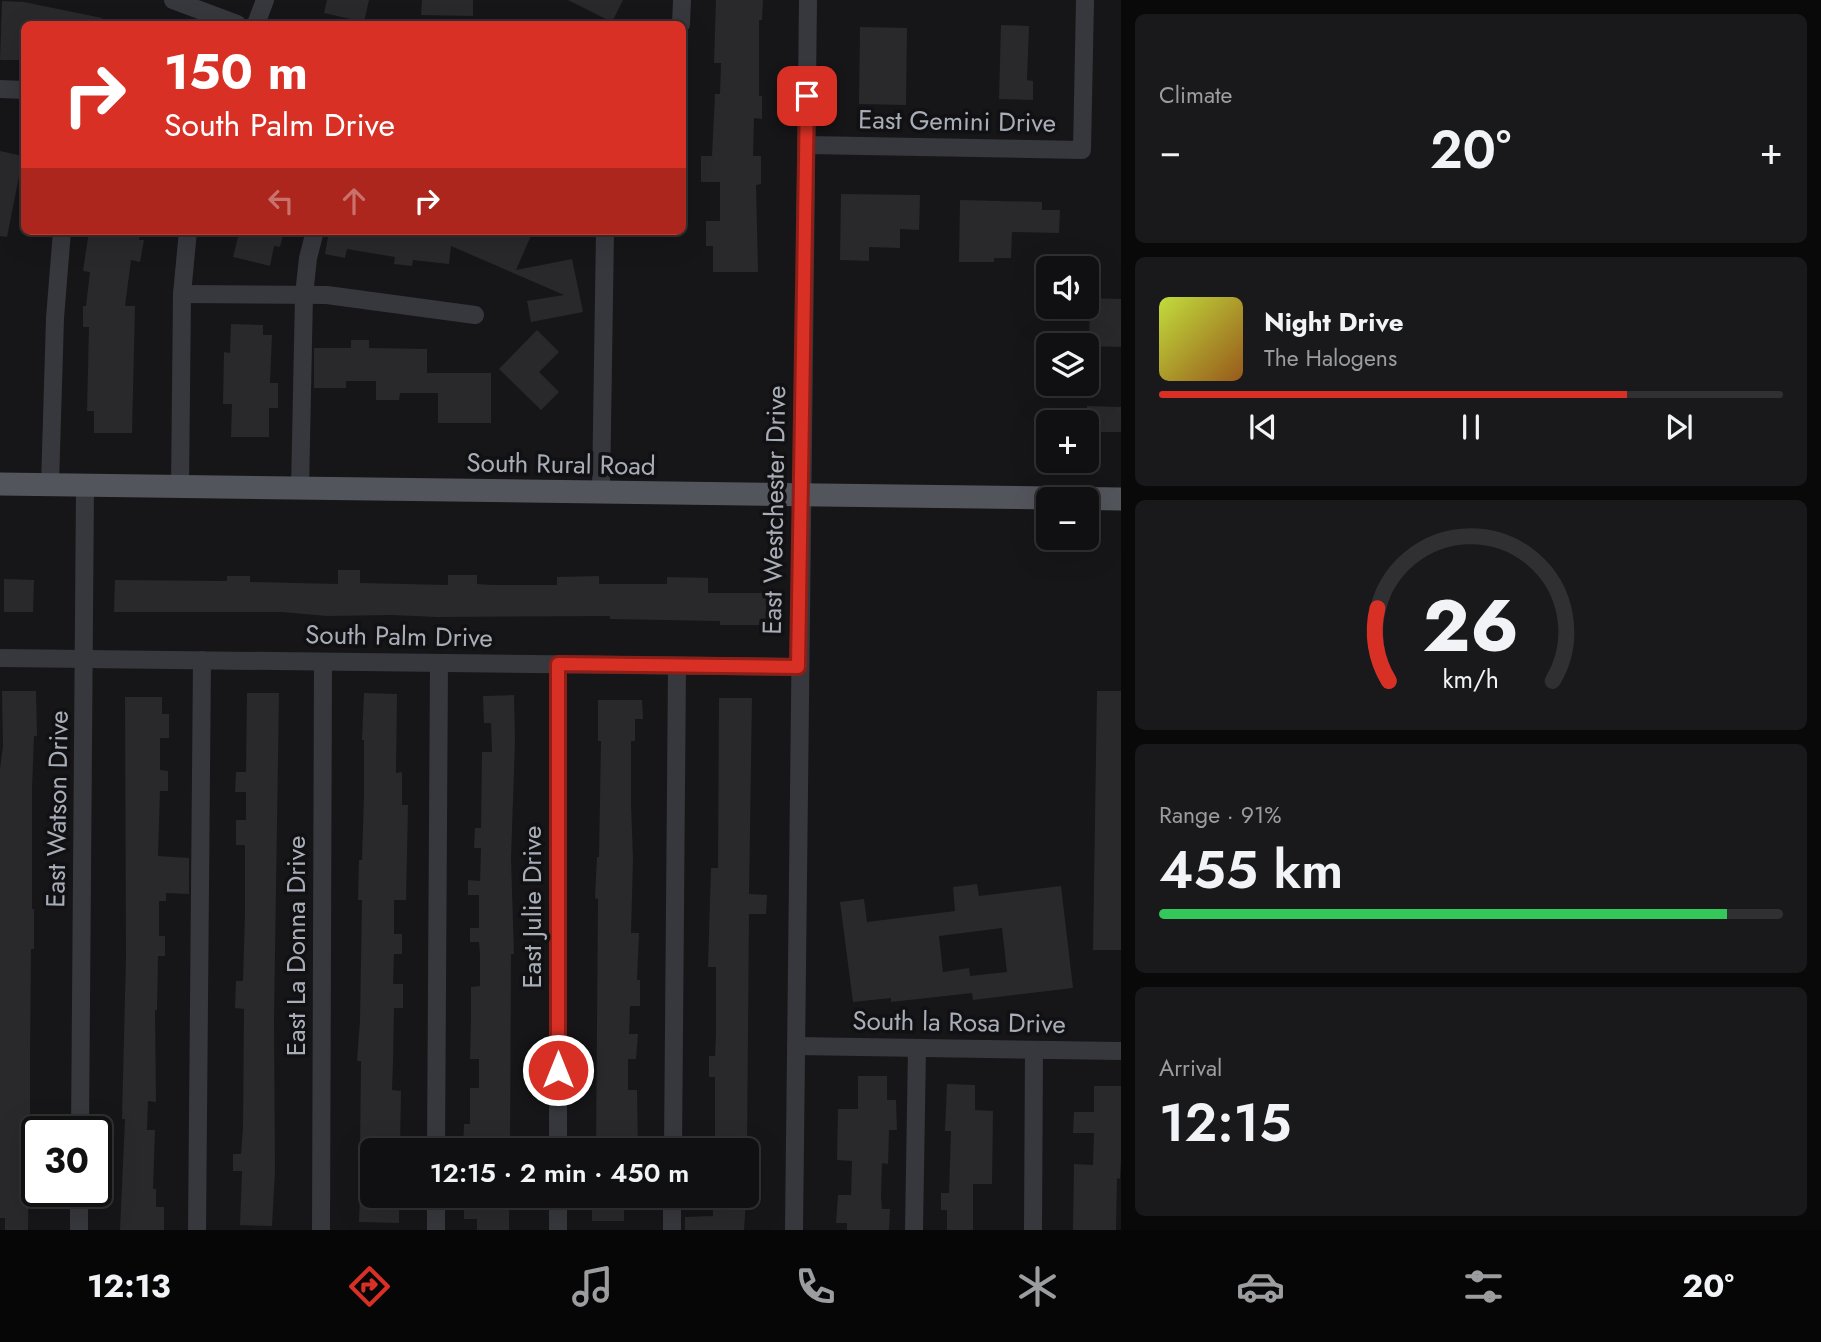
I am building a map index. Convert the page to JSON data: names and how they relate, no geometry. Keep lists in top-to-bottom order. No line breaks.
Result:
{"streets":{"main road":["South Rural Road"],"street":["East Gemini Drive","East Westchester Drive","South Palm Drive","East Watson Drive","East Julie Drive","East La Donna Drive","South la Rosa Drive"]},"crossings":[["East Gemini Drive","East Westchester Drive"],["South Rural Road","East Westchester Drive"],["South Rural Road","East Watson Drive"],["East Westchester Drive","South Palm Drive"],["East Westchester Drive","South la Rosa Drive"],["South Palm Drive","East Watson Drive"],["South Palm Drive","East Julie Drive"],["South Palm Drive","East La Donna Drive"]],"page":{"tile":["Climate",["Range · 91%","455 km"],["Arrival","12:15"]],"turn":["150 m","South Palm Drive"],"heat":["−","20°","+"],"map_buttons":["+","−"],"song":["Night Drive","The Halogens"],"limit":"30","trip":"12:15 · 2 min · 450 m","tabs":["12:13","20°"],"gauge":["26","km/h"]}}
